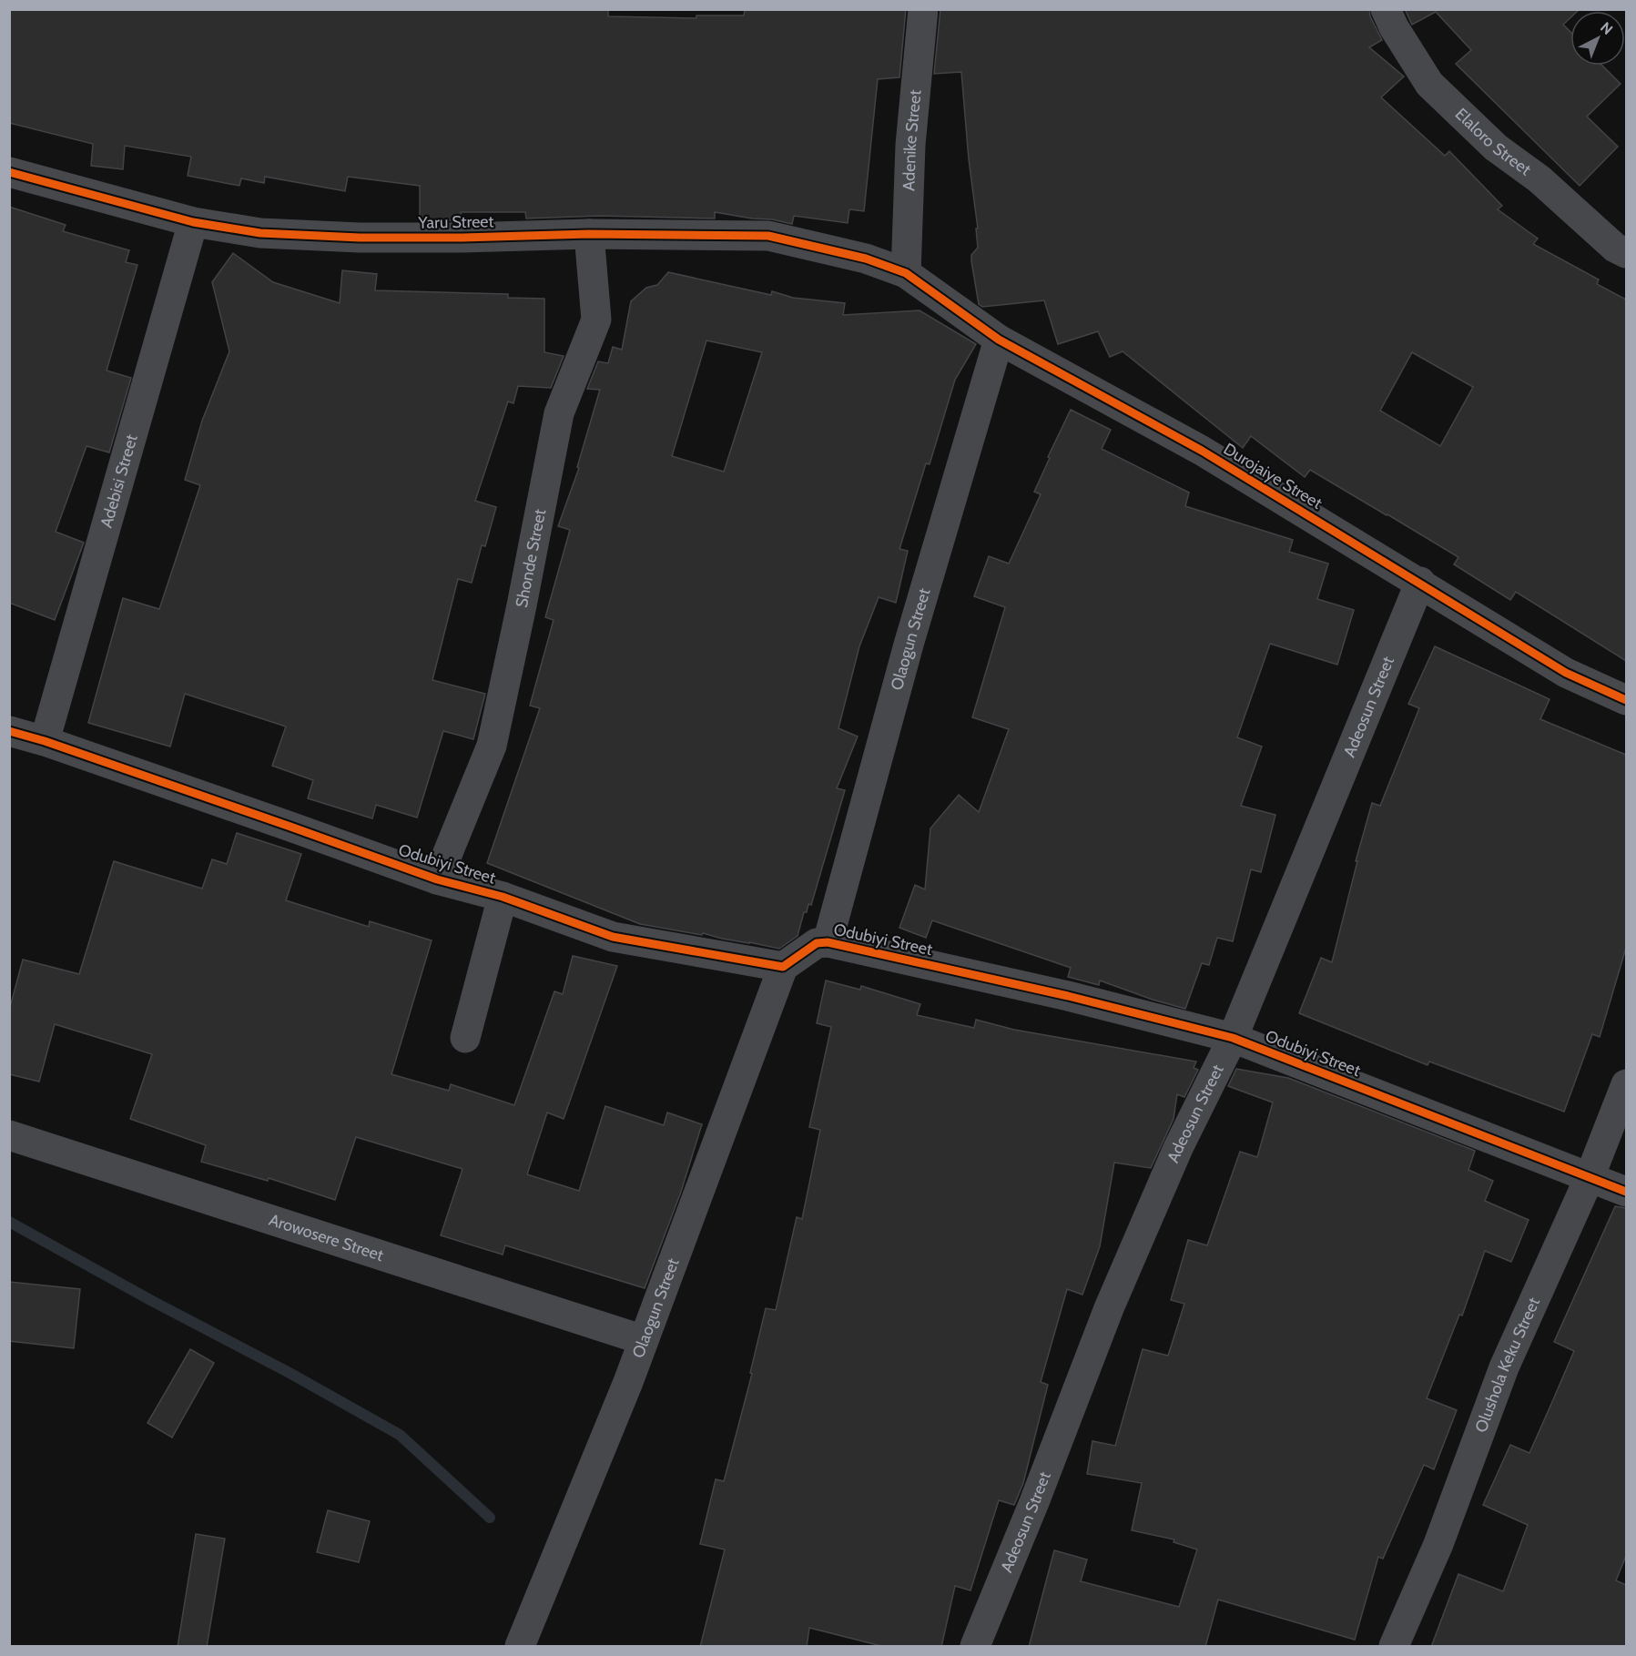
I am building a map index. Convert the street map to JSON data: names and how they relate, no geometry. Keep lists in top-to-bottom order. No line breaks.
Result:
{"streets":{"street":["Adenike Street","Elaloro Street","Yaru Street","Durojaiye Street","Adebisi Street","Shonde Street","Olaogun Street","Adeosun Street","Odubiyi Street","Arowosere Street","Olushola Keku Street"]},"crossings":[["Adenike Street","Yaru Street"],["Adenike Street","Durojaiye Street"],["Yaru Street","Durojaiye Street"],["Yaru Street","Adebisi Street"],["Yaru Street","Shonde Street"],["Durojaiye Street","Olaogun Street"],["Durojaiye Street","Adeosun Street"],["Adebisi Street","Odubiyi Street"],["Shonde Street","Odubiyi Street"],["Olaogun Street","Odubiyi Street"],["Olaogun Street","Arowosere Street"],["Adeosun Street","Odubiyi Street"],["Odubiyi Street","Olushola Keku Street"]],"north":"top right"}
